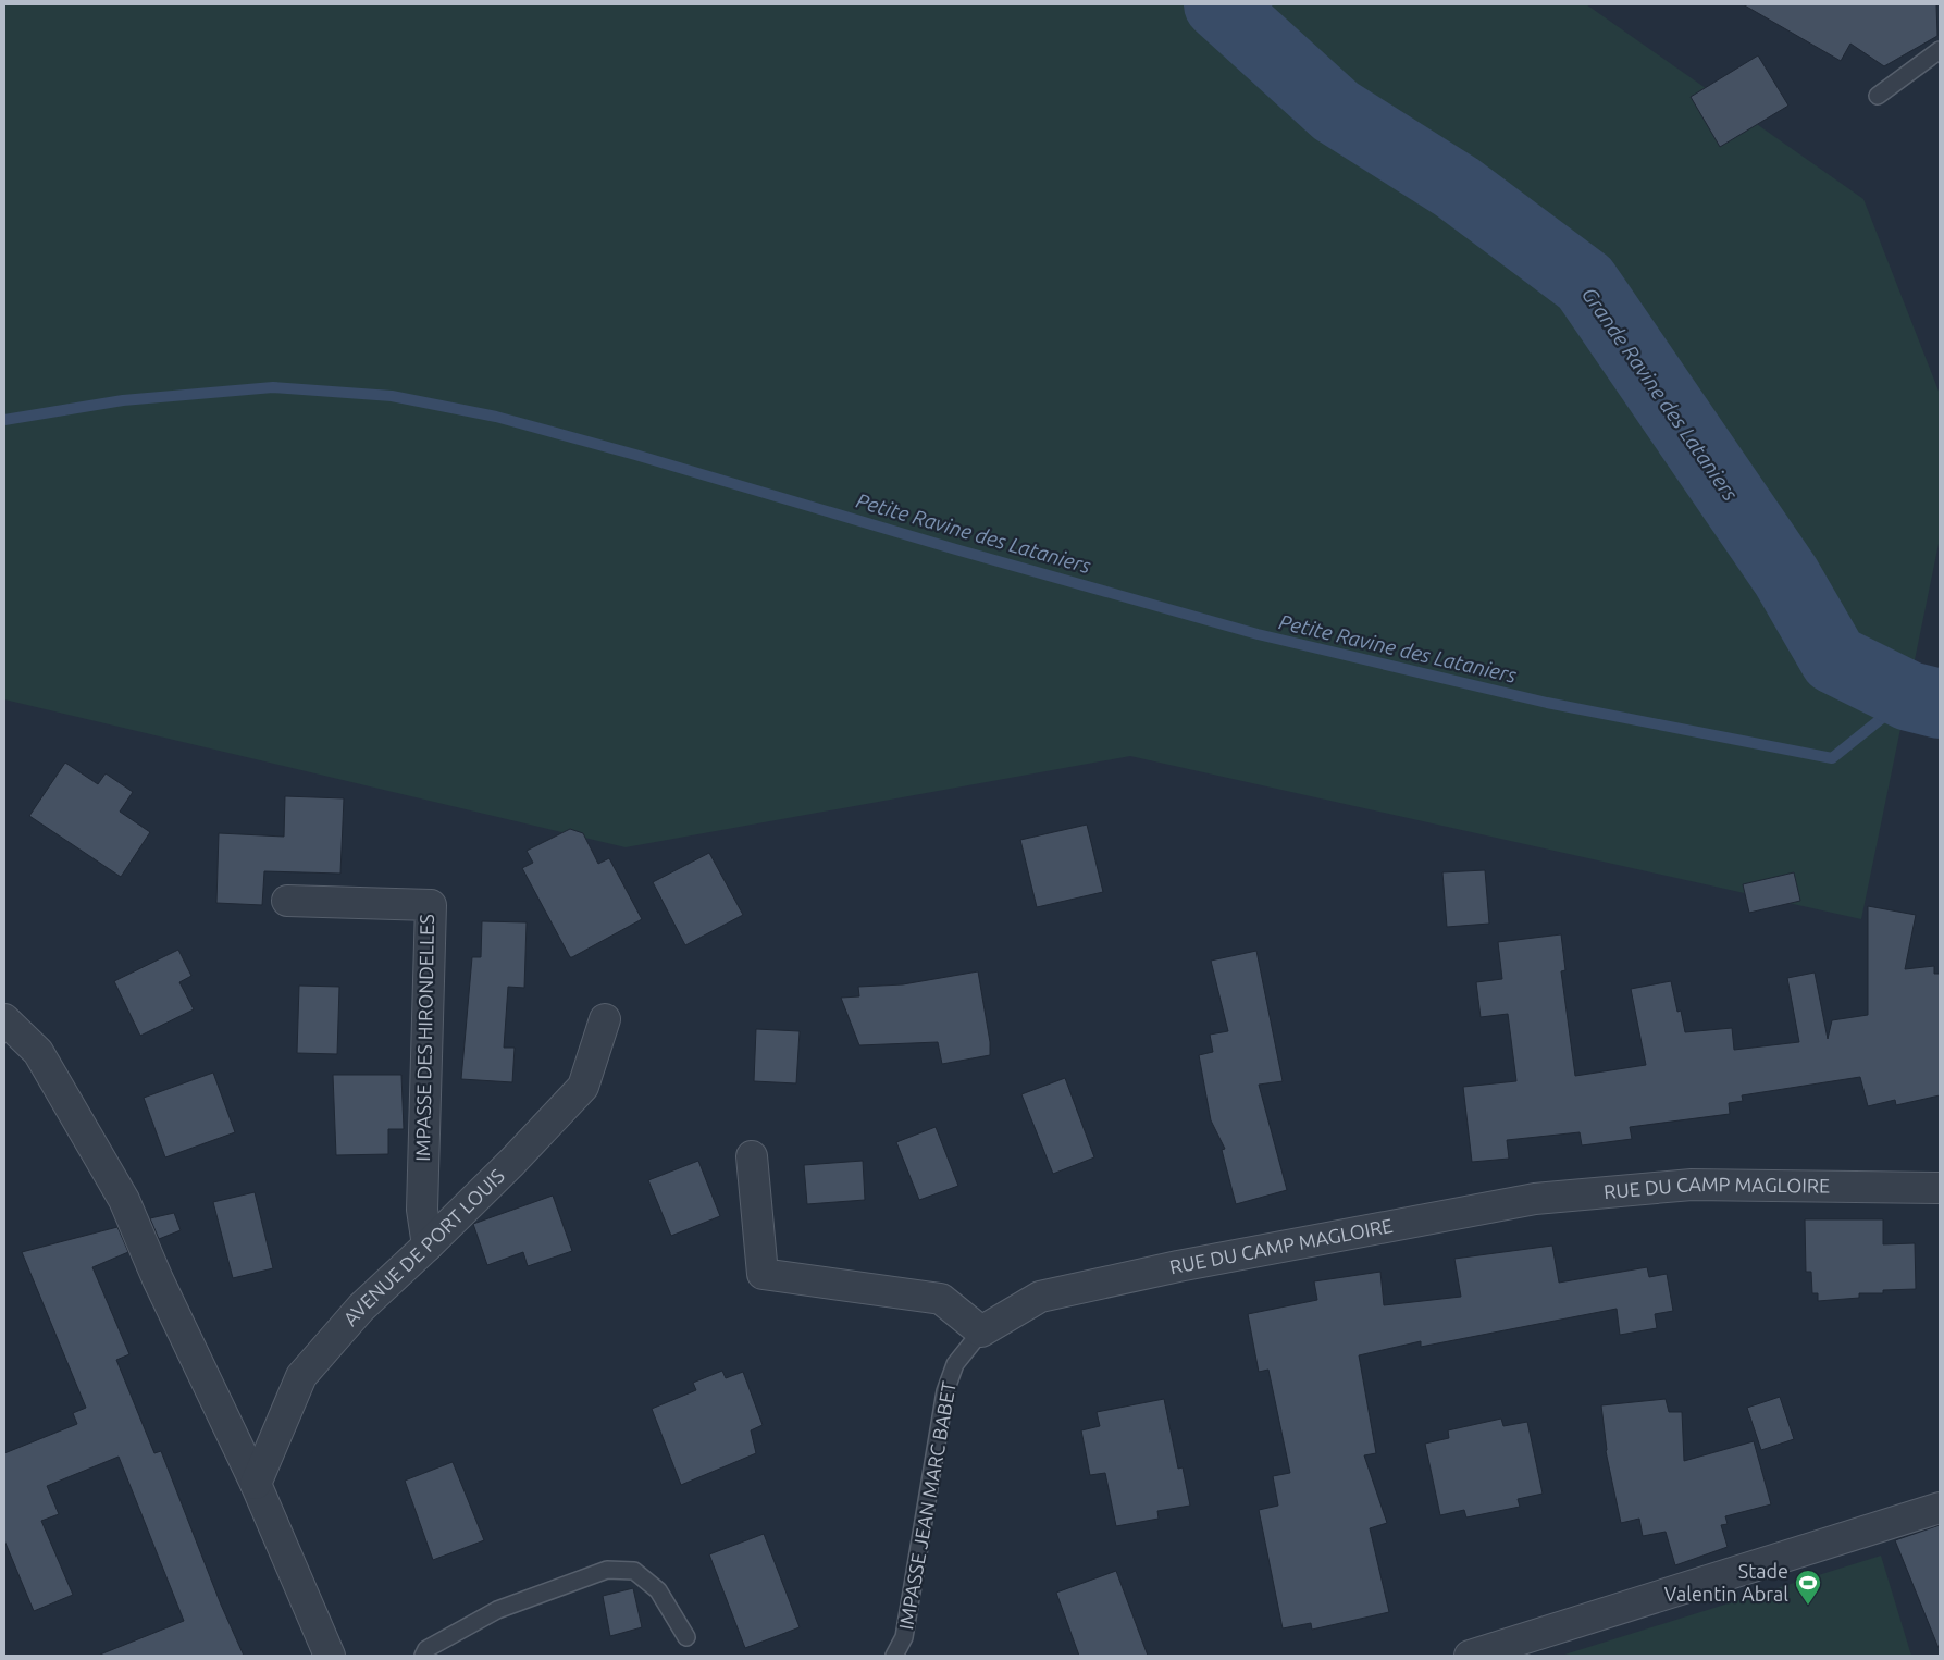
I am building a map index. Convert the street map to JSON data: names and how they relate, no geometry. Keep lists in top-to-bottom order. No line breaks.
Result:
{"streets":{"street":["IMPASSE DES HIRONDELLES","RUE DU CAMP MAGLOIRE","AVENUE DE PORT LOUIS"],"lane":["IMPASSE JEAN MARC BABET"]},"crossings":[["IMPASSE DES HIRONDELLES","AVENUE DE PORT LOUIS"],["RUE DU CAMP MAGLOIRE","IMPASSE JEAN MARC BABET"]],"water":["Grande Ravine des Lataniers","Petite Ravine des Lataniers"],"places":{"sports":["Stade Valentin Abral"]}}
